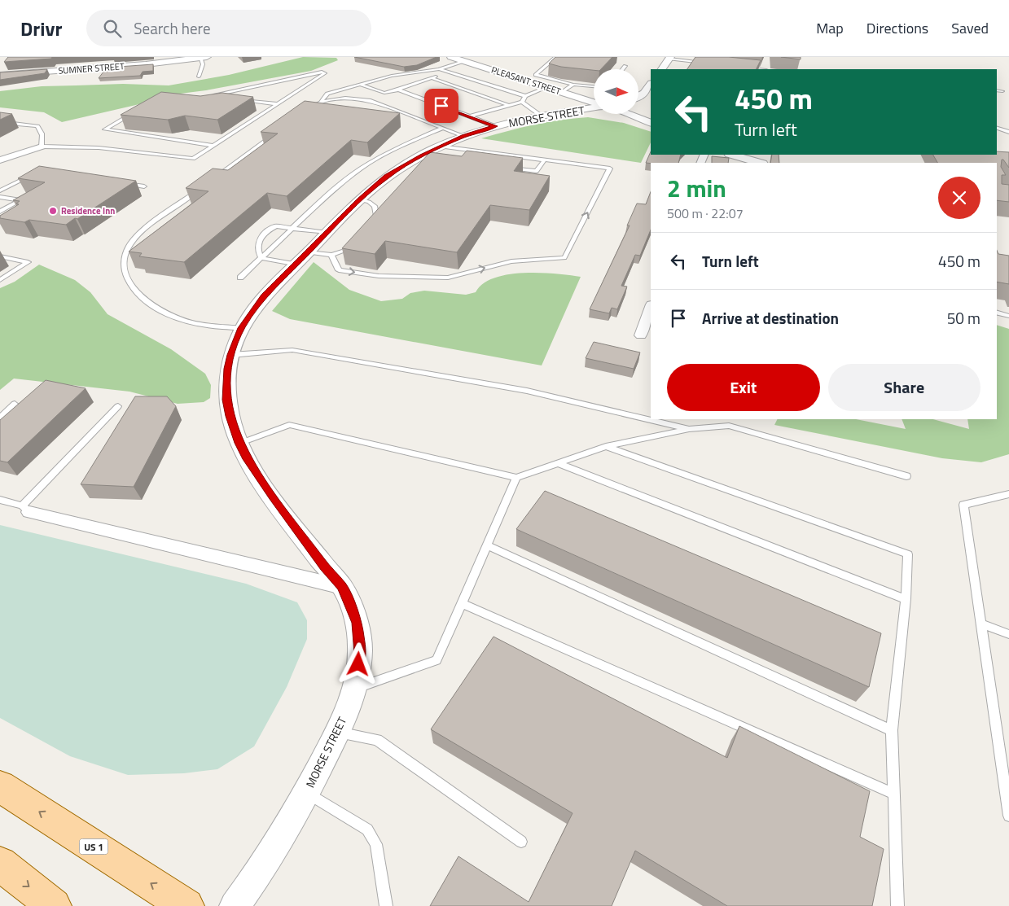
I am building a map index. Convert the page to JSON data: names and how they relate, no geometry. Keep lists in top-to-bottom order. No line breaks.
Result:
{"streets":{"main road":["US 1"],"street":["SUMNER STREET","PLEASANT STREET","MORSE STREET"]},"places":["Residence Inn"],"north":"right","page":{"header":"Drivr","search":"Search here","nav":["Map","Directions","Saved"],"turn":["450 m","Turn left"],"heading":["2 min","500 m · 22:07"],"list":[{"name":"Turn left","value":"450 m"},{"name":"Arrive at destination","value":"50 m"}],"buttons":["Exit","Share"]}}
